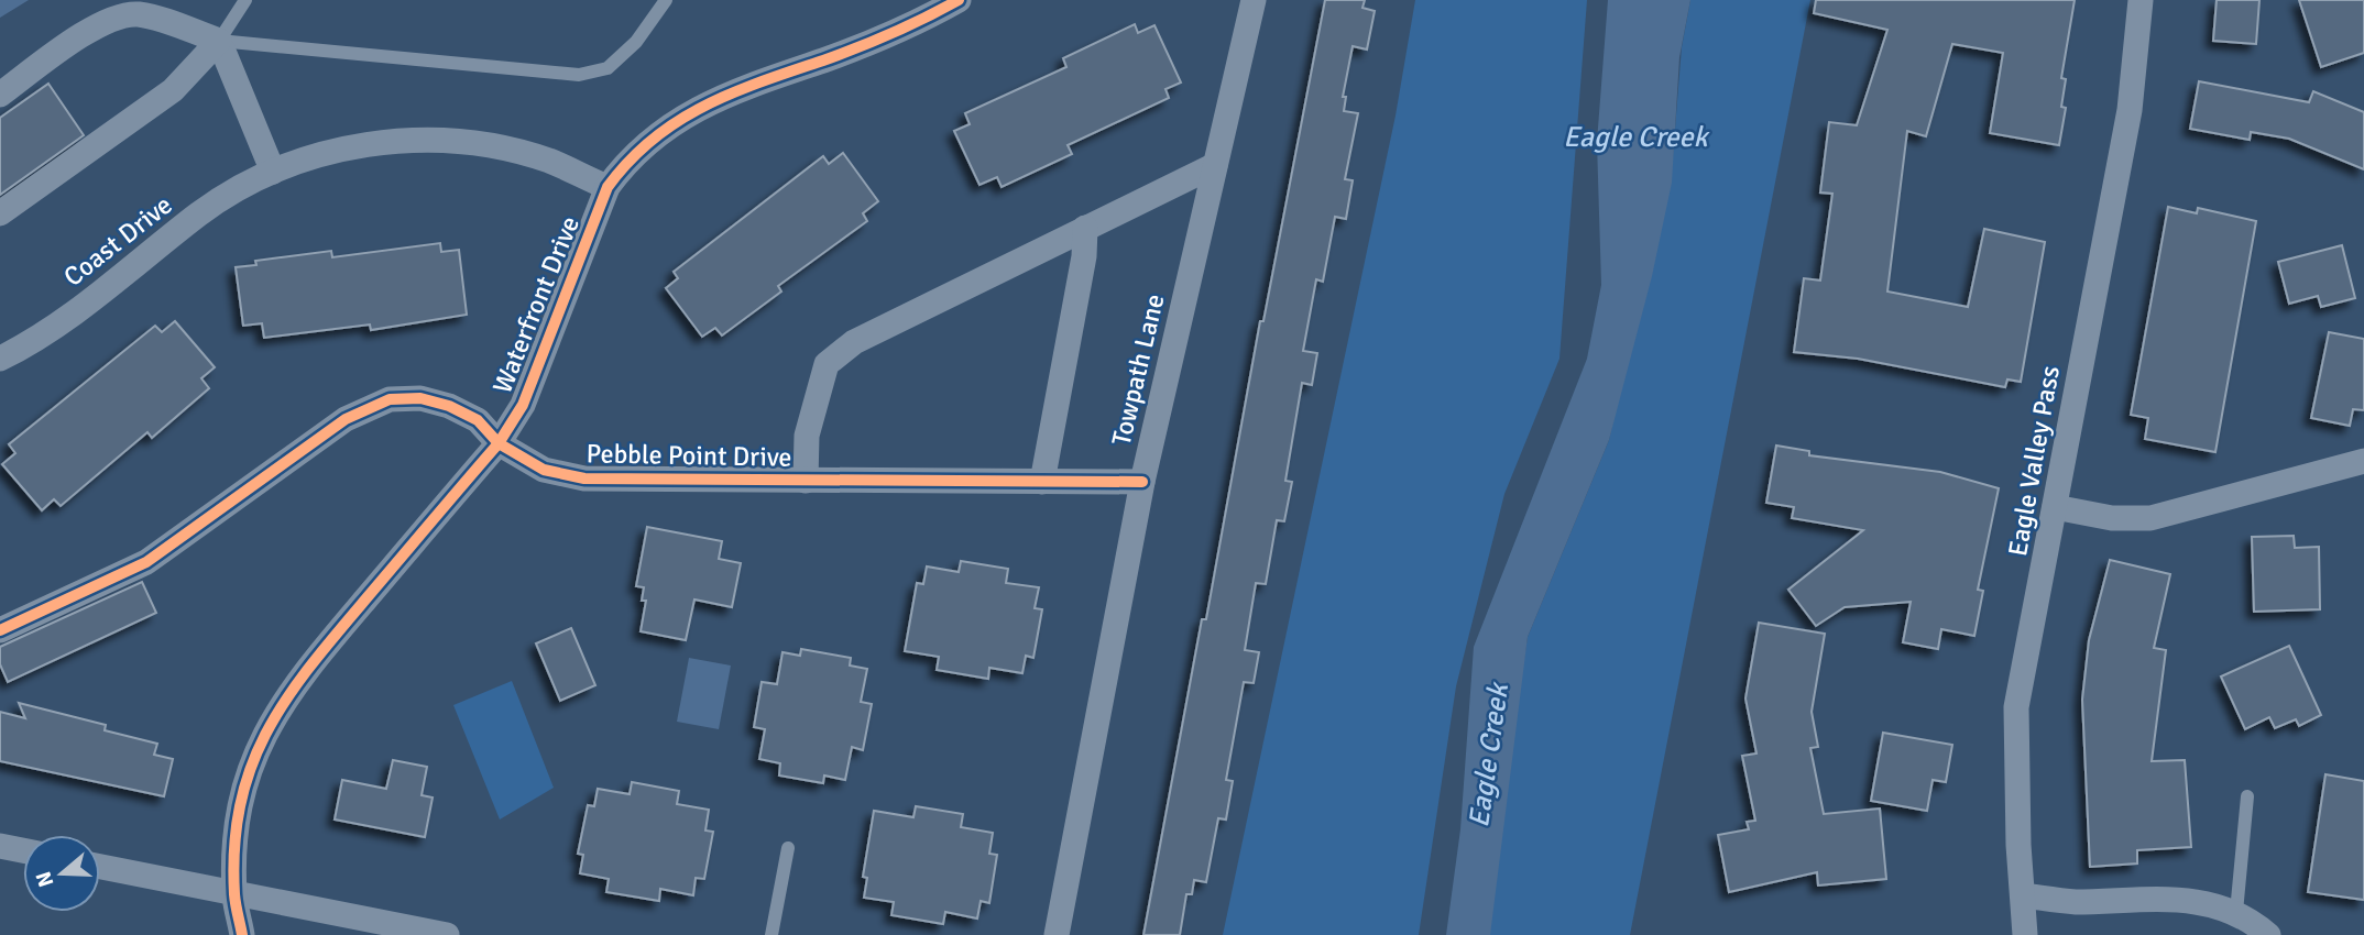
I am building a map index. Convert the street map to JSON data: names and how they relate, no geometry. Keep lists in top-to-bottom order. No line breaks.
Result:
{"streets":{"street":["Coast Drive","Waterfront Drive","Towpath Lane","Pebble Point Drive","Eagle Valley Pass"]},"crossings":[["Coast Drive","Waterfront Drive"],["Waterfront Drive","Pebble Point Drive"],["Towpath Lane","Pebble Point Drive"]],"water":["Eagle Creek"],"north":"left"}
